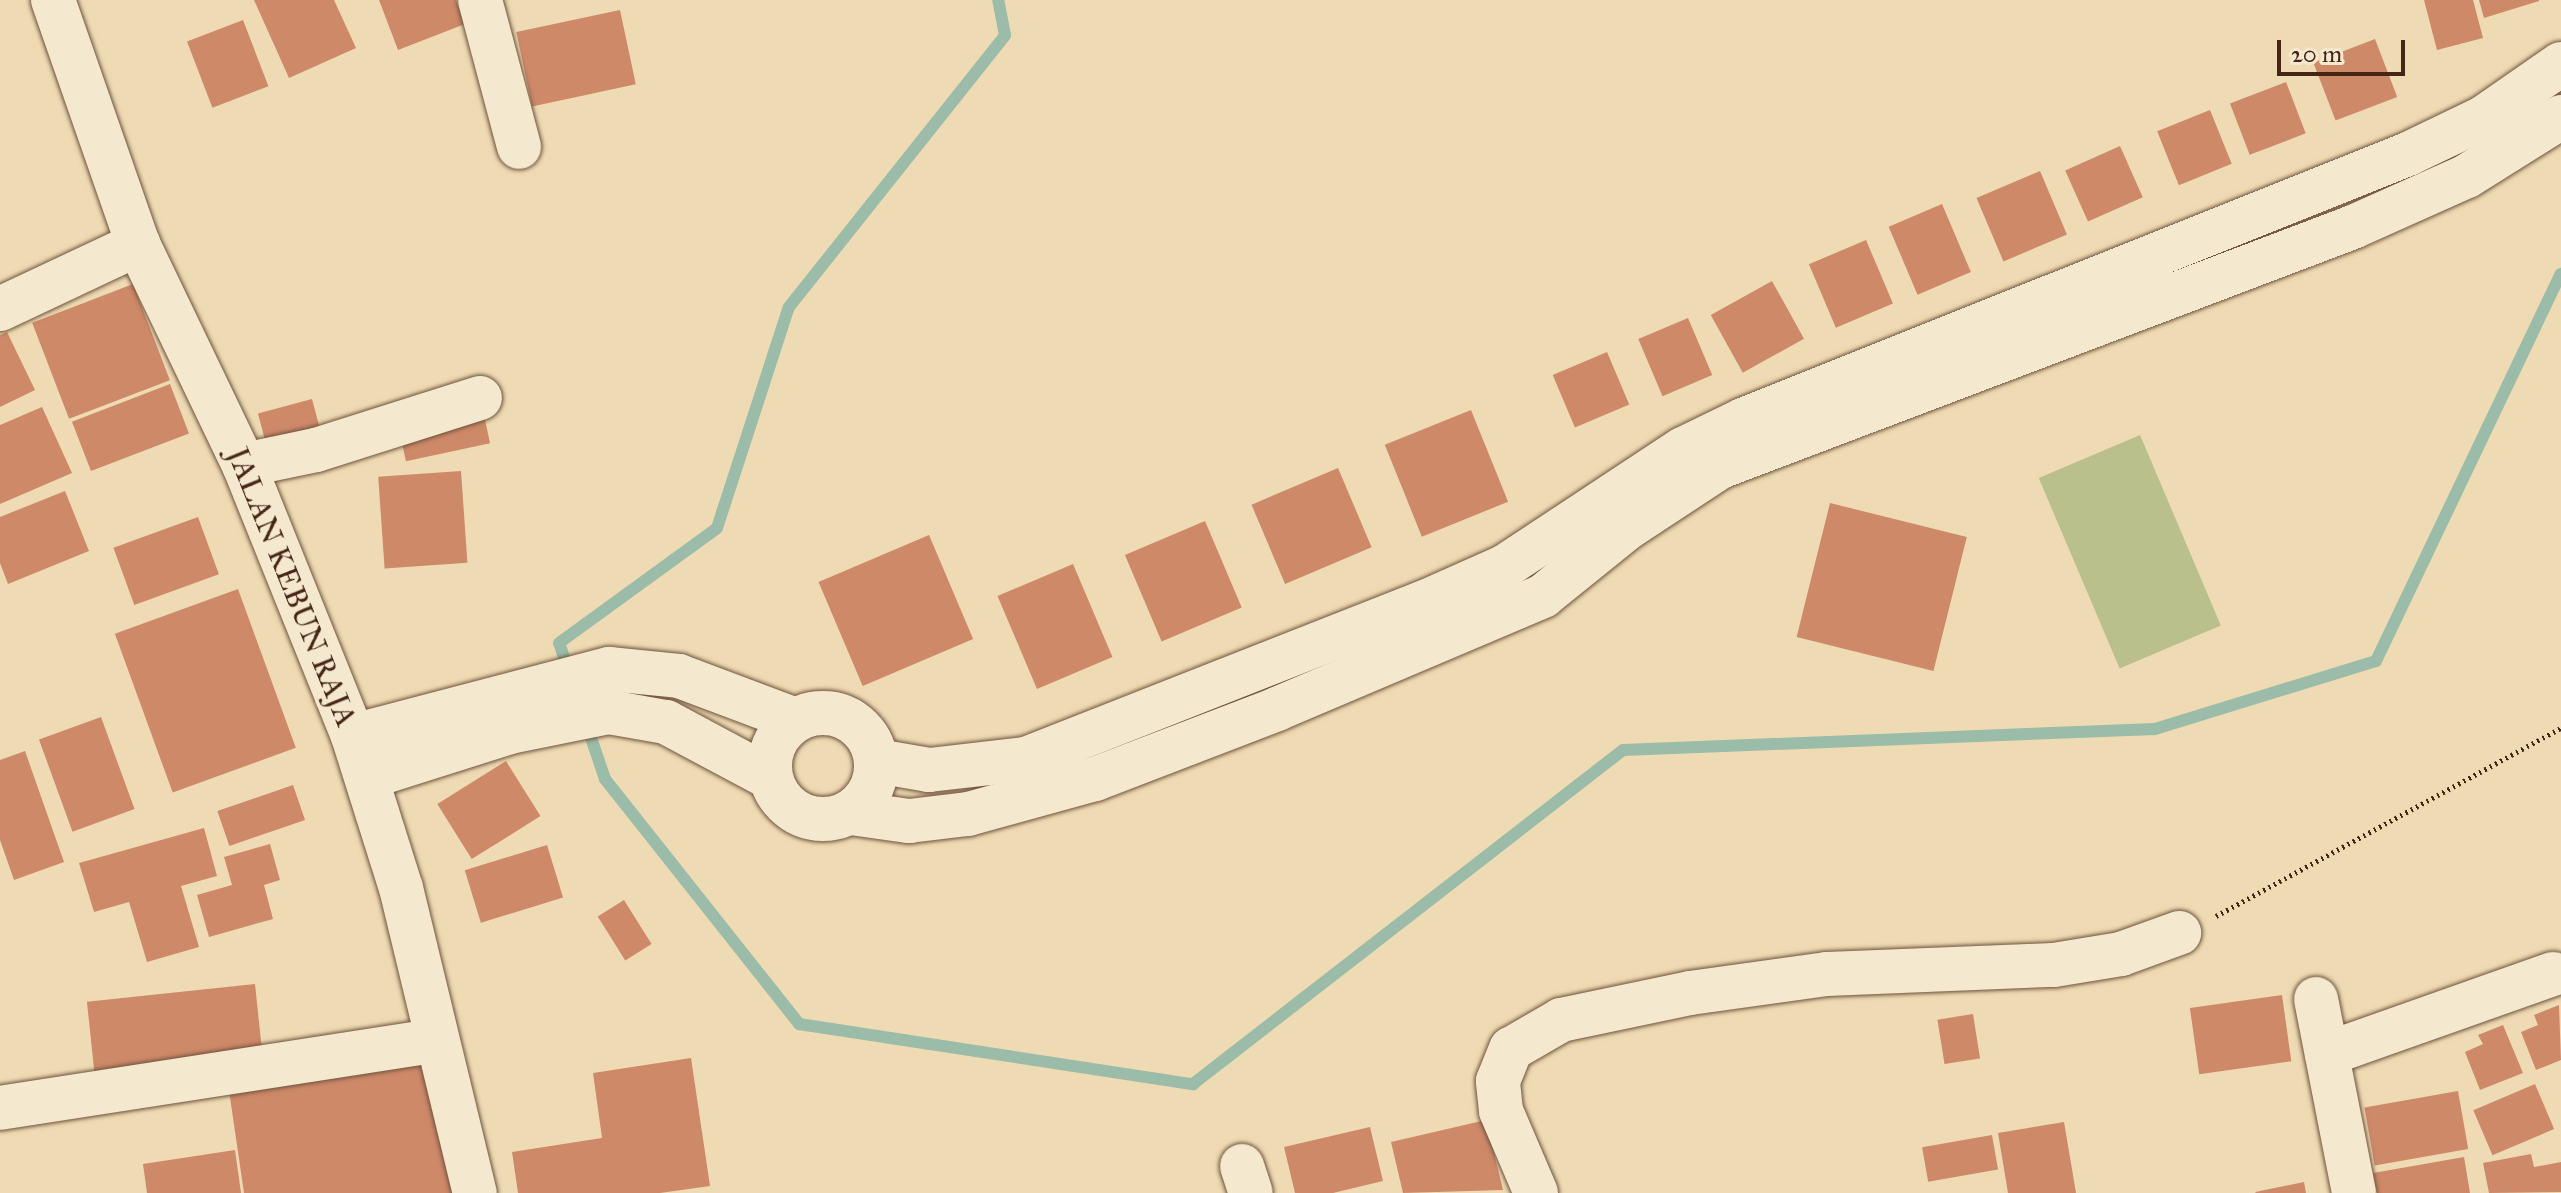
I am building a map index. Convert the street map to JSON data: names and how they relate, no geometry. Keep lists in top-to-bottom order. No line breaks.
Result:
{"streets":{"street":["JALAN KEBUN RAJA"]},"scale_bar":"20 m"}
